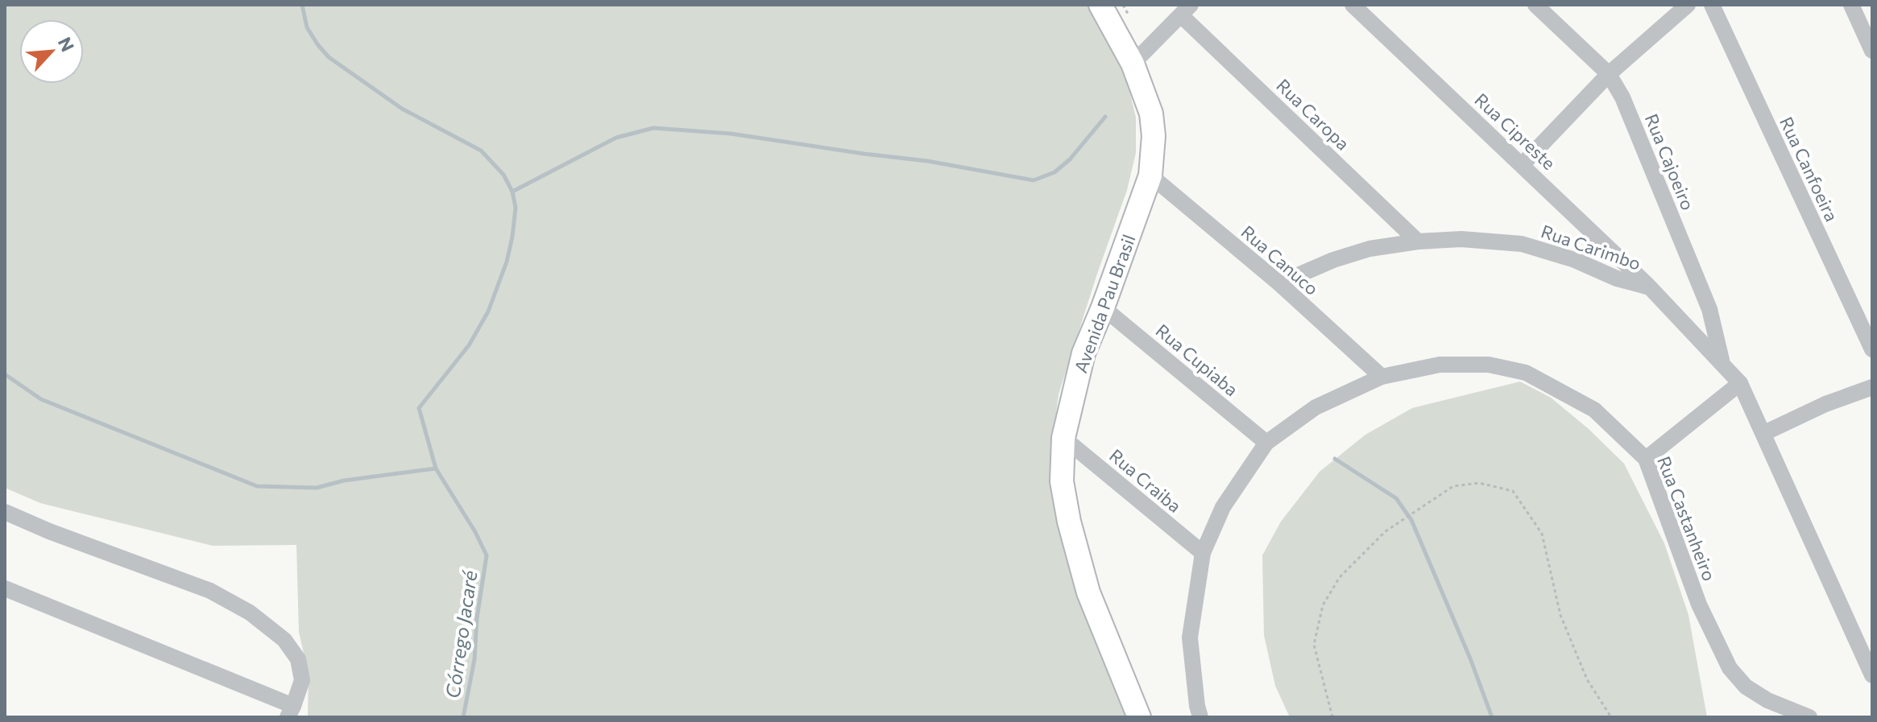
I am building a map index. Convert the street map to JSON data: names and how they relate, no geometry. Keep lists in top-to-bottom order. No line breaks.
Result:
{"streets":{"main road":["Avenida Pau Brasil"],"street":["Rua Caropa","Rua Cipreste","Rua Cajoeiro","Rua Canfoeira","Rua Carimbo","Rua Canuco","Rua Cupiaba","Rua Craiba","Rua Castanheiro"]},"crossings":[["Rua Caropa","Rua Carimbo"],["Rua Cipreste","Rua Carimbo"],["Rua Cajoeiro","Rua Carimbo"],["Rua Carimbo","Rua Canuco"],["Rua Canuco","Avenida Pau Brasil"],["Rua Canuco","Rua Castanheiro"],["Avenida Pau Brasil","Rua Cupiaba"],["Avenida Pau Brasil","Rua Craiba"],["Rua Cupiaba","Rua Castanheiro"],["Rua Craiba","Rua Castanheiro"]],"water":["Córrego Jacaré"],"north":"top right"}
